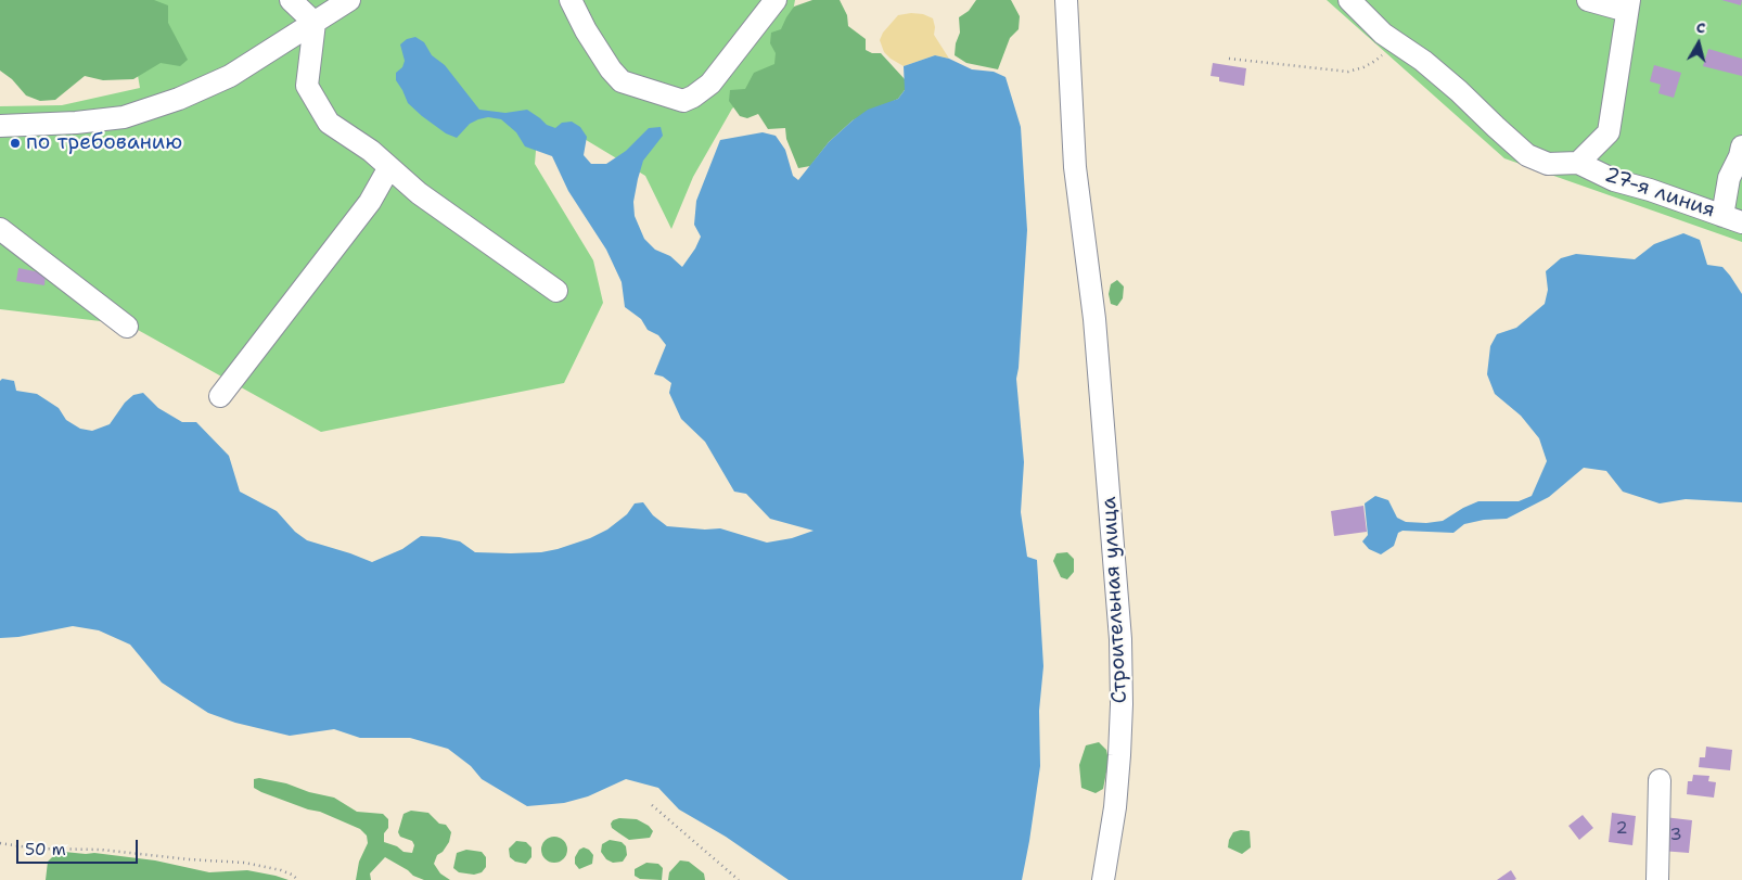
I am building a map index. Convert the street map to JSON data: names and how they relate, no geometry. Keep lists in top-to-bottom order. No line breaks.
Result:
{"streets":{"street":["27-я линия","Строительная улица"]},"places":["по требованию"],"house_numbers":["2","3"],"scale_bar":"50 m","north":"top"}
